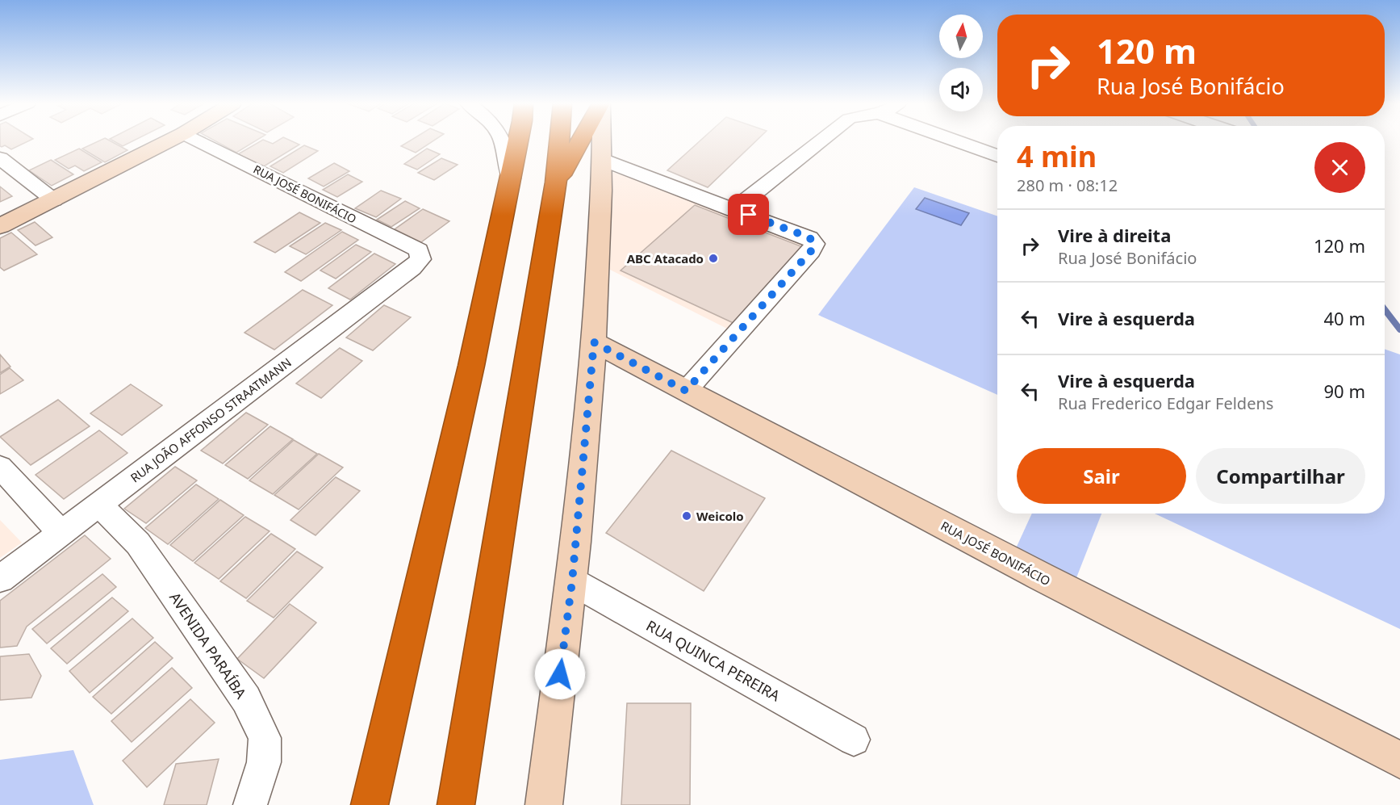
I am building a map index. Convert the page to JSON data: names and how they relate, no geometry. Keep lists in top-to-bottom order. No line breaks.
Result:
{"streets":{"main road":["RUA JOSÉ BONIFÁCIO"],"street":["RUA JOÃO AFFONSO STRAATMANN","AVENIDA PARAÍBA","RUA QUINCA PEREIRA"]},"crossings":[["RUA JOSÉ BONIFÁCIO","RUA JOÃO AFFONSO STRAATMANN"],["RUA JOÃO AFFONSO STRAATMANN","AVENIDA PARAÍBA"]],"places":["ABC Atacado","Weicolo"],"north":"top","page":{"turn":["120 m","Rua José Bonifácio"],"heading":["4 min","280 m · 08:12"],"list":[{"name":"Vire à direita","note":"Rua José Bonifácio","value":"120 m"},{"name":"Vire à esquerda","value":"40 m"},{"name":"Vire à esquerda","note":"Rua Frederico Edgar Feldens","value":"90 m"}],"buttons":["Sair","Compartilhar"]}}
